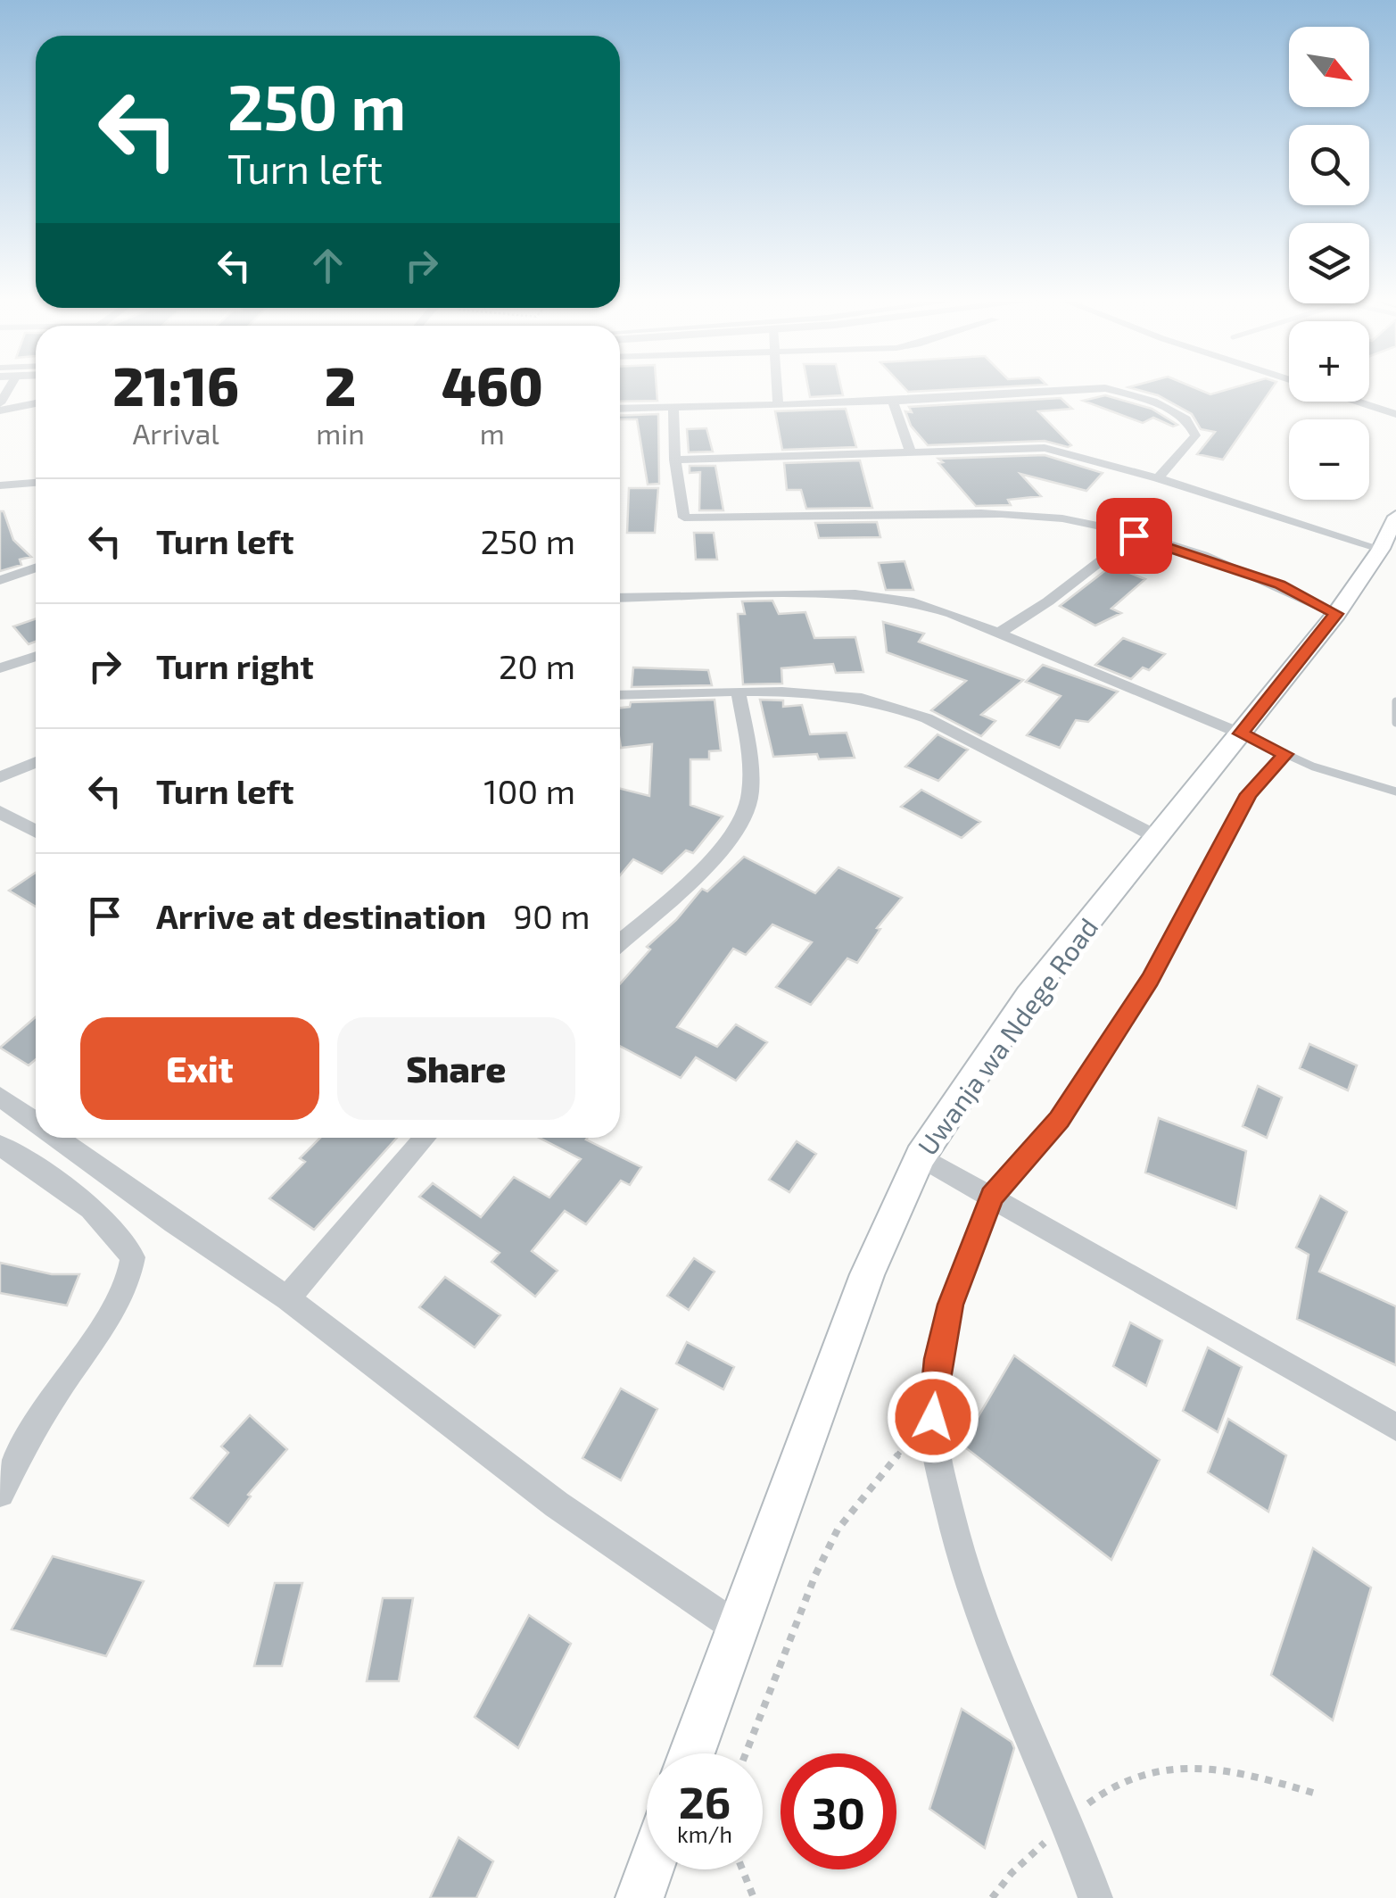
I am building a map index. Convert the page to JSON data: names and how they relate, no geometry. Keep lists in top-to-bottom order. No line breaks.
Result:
{"streets":{"main road":["Uwanja wa Ndege Road"]},"north":"bottom right","page":{"map_buttons":["+","−"],"turn":["250 m","Turn left"],"eta":["21:16","Arrival","2","min","460","m"],"list":[{"name":"Turn left","value":"250 m"},{"name":"Turn right","value":"20 m"},{"name":"Turn left","value":"100 m"},{"name":"Arrive at destination","value":"90 m"}],"buttons":["Exit","Share"],"speed":"26 km/h","limit":"30"}}
